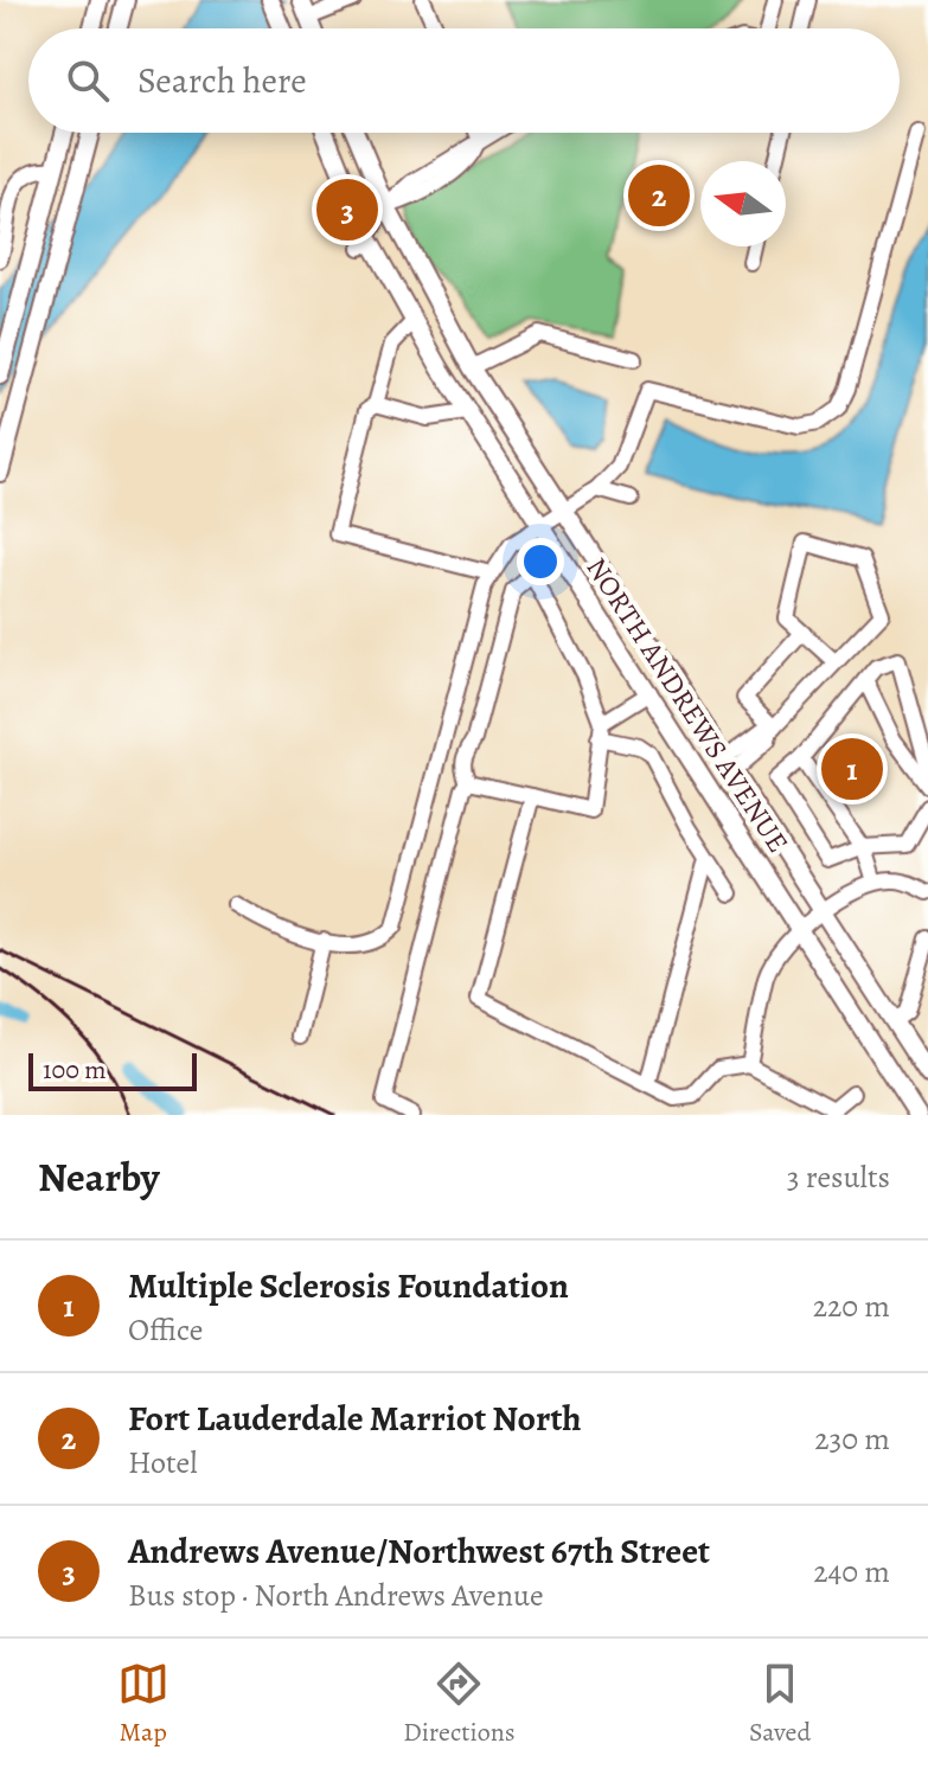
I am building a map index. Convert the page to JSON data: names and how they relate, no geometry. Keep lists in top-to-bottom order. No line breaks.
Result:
{"streets":{"main road":["NORTH ANDREWS AVENUE"]},"scale_bar":"100 m","north":"left","page":{"search":"Search here","pins":["2","3","1"],"scale":"100 m","heading":["Nearby","3 results"],"list":[{"mark":"1","name":"Multiple Sclerosis Foundation","note":"Office","value":"220 m"},{"mark":"2","name":"Fort Lauderdale Marriot North","note":"Hotel","value":"230 m"},{"mark":"3","name":"Andrews Avenue/Northwest 67th Street","note":"Bus stop · North Andrews Avenue","value":"240 m"}],"nav":["Map","Directions","Saved"]}}
